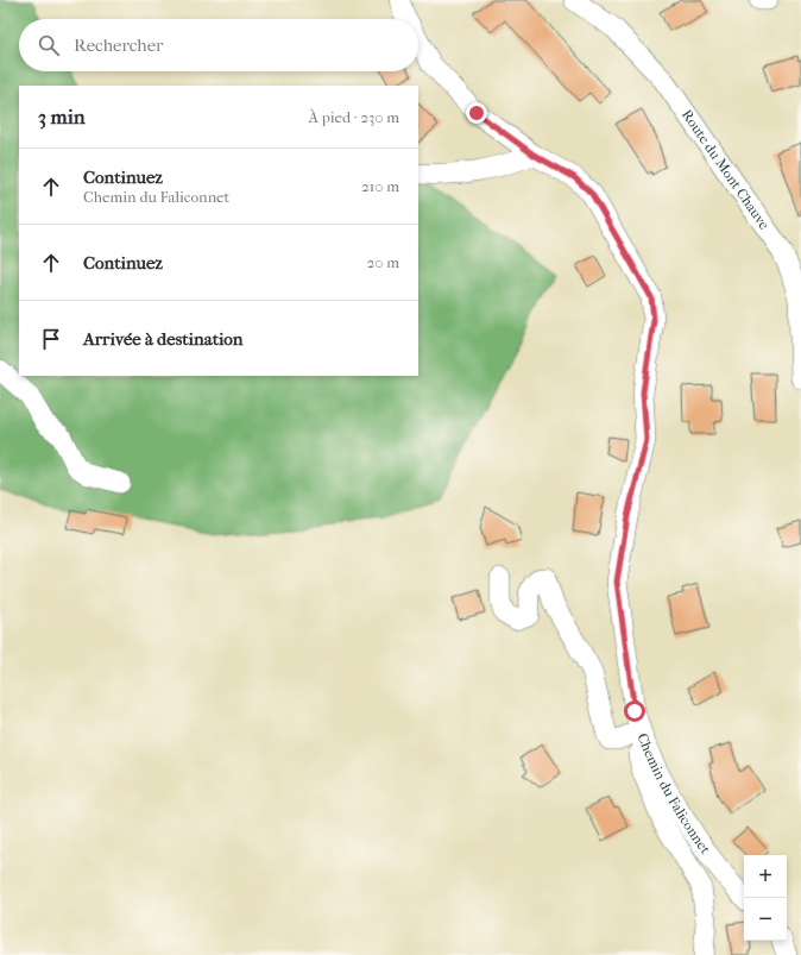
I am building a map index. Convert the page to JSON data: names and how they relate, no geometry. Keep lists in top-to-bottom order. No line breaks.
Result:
{"streets":{"street":["Route du Mont Chauve","Chemin du Faliconnet"]},"page":{"search":"Rechercher","heading":["3 min","À pied · 230 m"],"list":[["Continuez","Chemin du Faliconnet","210 m"],["Continuez","20 m"],"Arrivée à destination"],"map_buttons":["+","−"]}}
